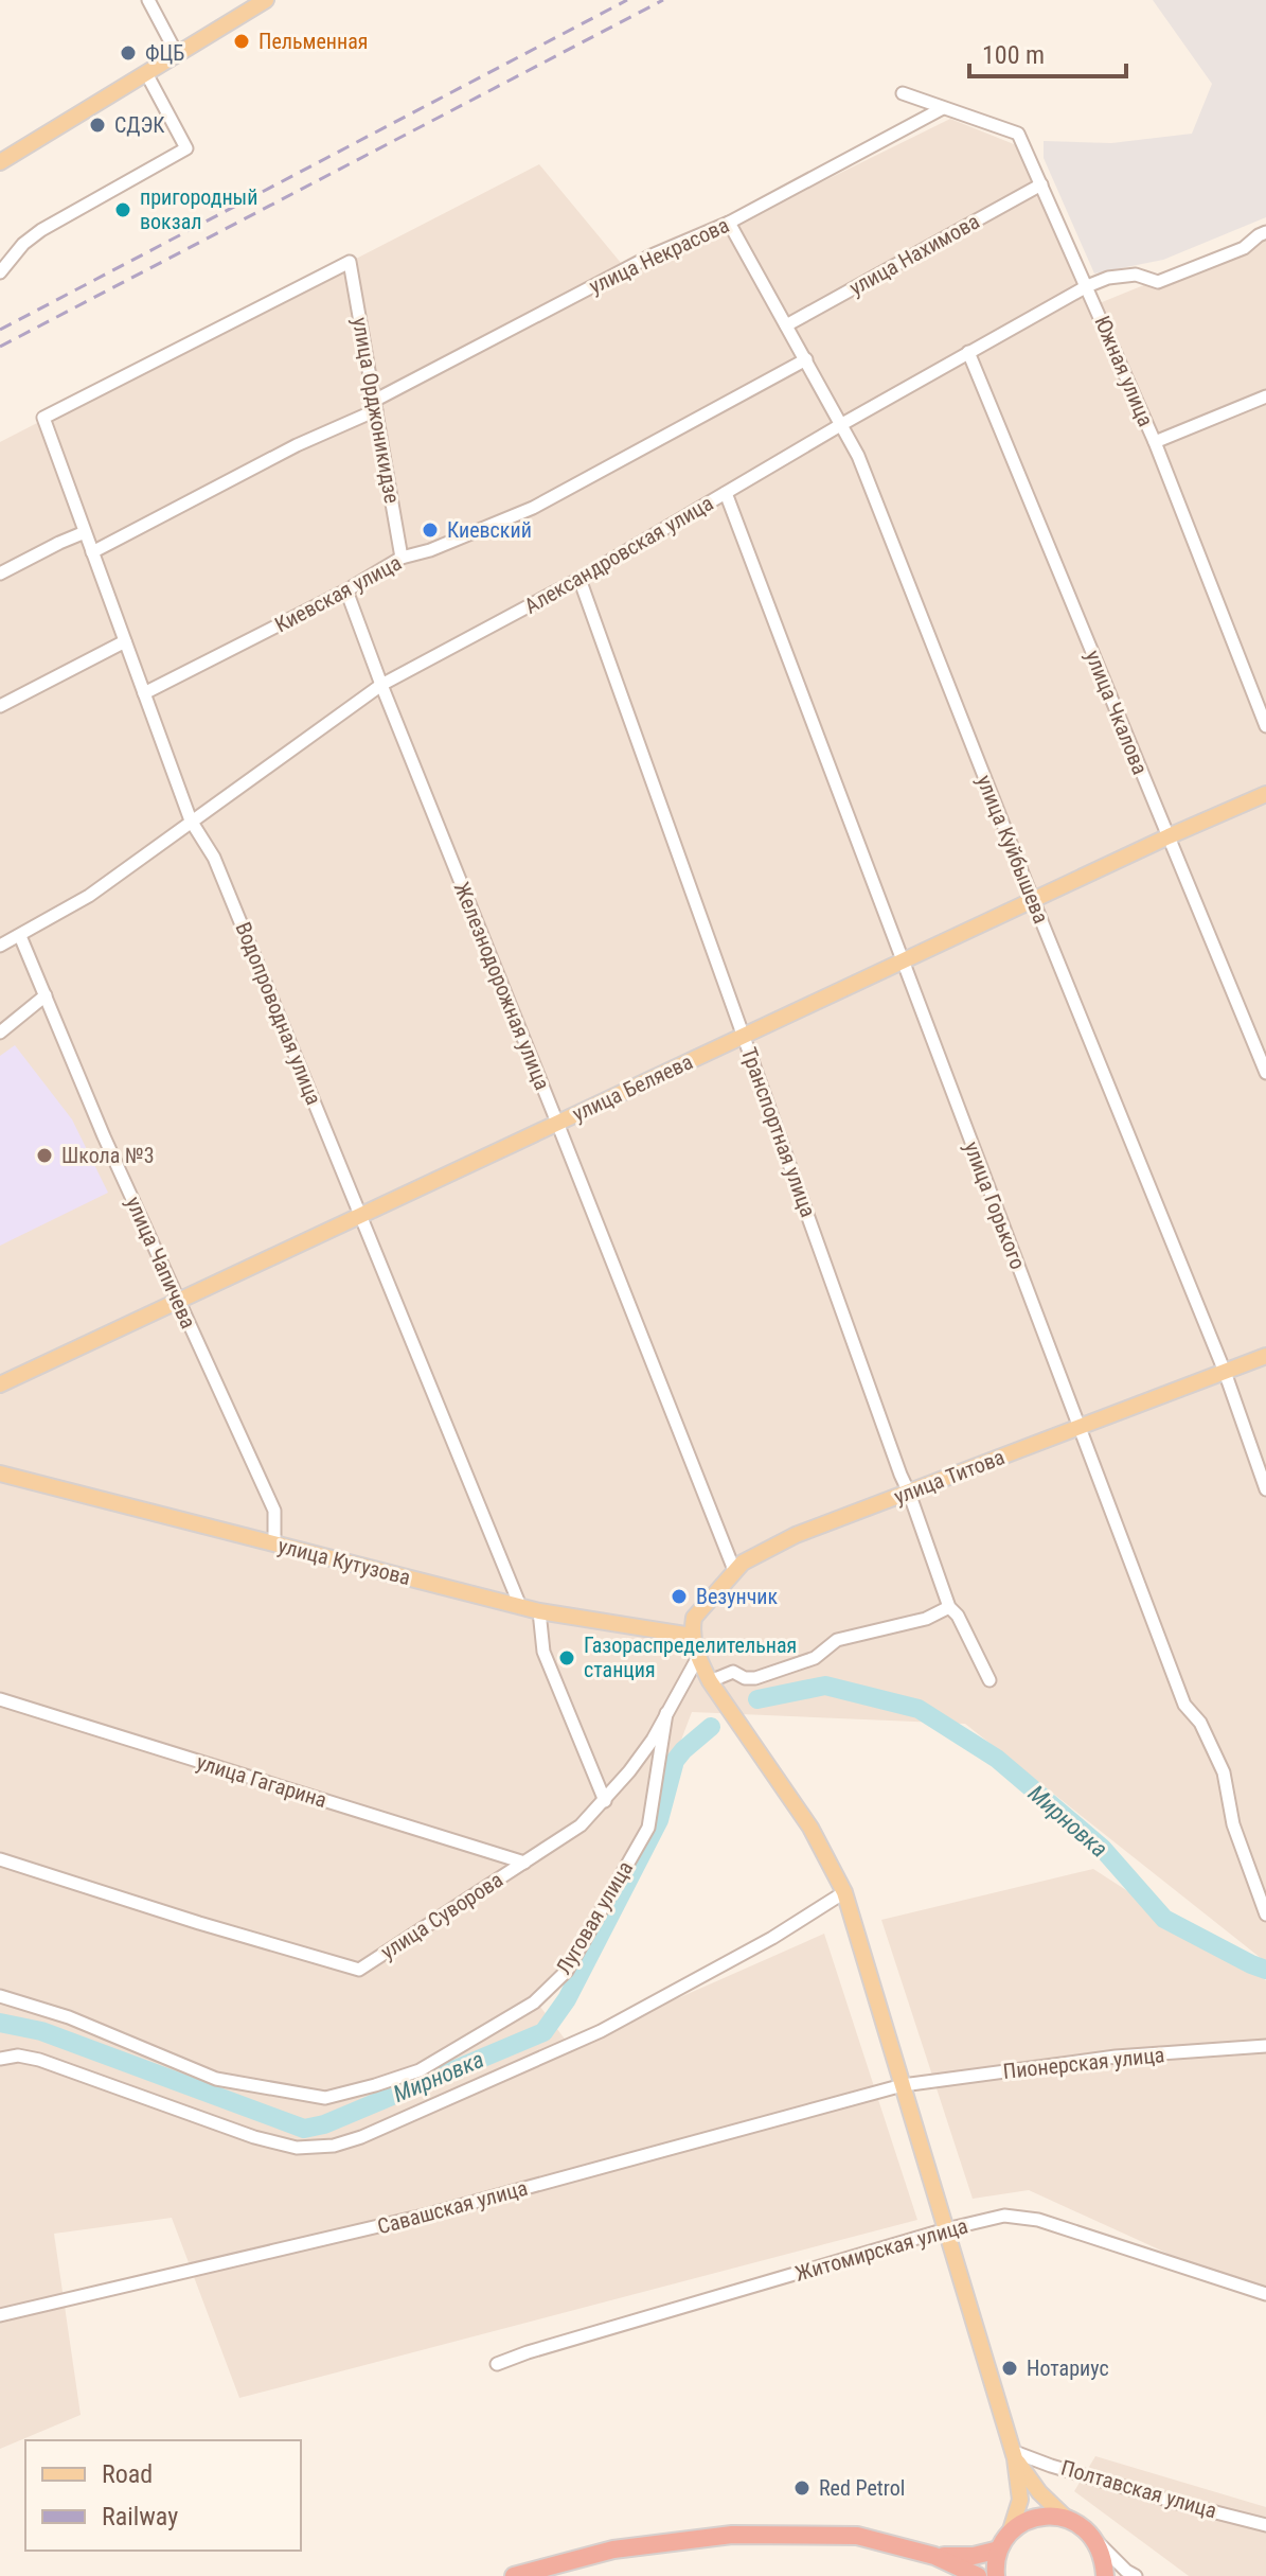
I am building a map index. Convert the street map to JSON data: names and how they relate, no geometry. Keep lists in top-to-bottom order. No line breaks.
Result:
{"streets":{"main road":["улица Беляева","улица Титова","улица Кутузова"],"street":["улица Нахимова","улица Некрасова","Южная улица","улица Орджоникидзе","Александровская улица","Киевская улица","улица Чкалова","улица Куйбышева","Железнодорожная улица","Водопроводная улица","Транспортная улица","улица Горького","улица Чапичева","улица Гагарина","улица Суворова","Луговая улица","Пионерская улица","Савашская улица","Житомирская улица","Полтавская улица"]},"crossings":[["улица Нахимова","Южная улица"],["улица Нахимова","улица Куйбышева"],["улица Некрасова","Южная улица"],["улица Некрасова","улица Орджоникидзе"],["улица Некрасова","улица Куйбышева"],["улица Некрасова","Водопроводная улица"],["Южная улица","Александровская улица"],["улица Орджоникидзе","Киевская улица"],["улица Орджоникидзе","Водопроводная улица"],["Александровская улица","улица Чкалова"],["Александровская улица","улица Куйбышева"],["Александровская улица","Железнодорожная улица"],["Александровская улица","Водопроводная улица"],["Александровская улица","Транспортная улица"],["Александровская улица","улица Горького"],["Александровская улица","улица Чапичева"],["Киевская улица","улица Куйбышева"],["Киевская улица","Железнодорожная улица"],["Киевская улица","Водопроводная улица"],["улица Чкалова","улица Беляева"],["улица Куйбышева","улица Беляева"],["улица Куйбышева","улица Титова"],["Железнодорожная улица","улица Беляева"],["Железнодорожная улица","улица Титова"],["Водопроводная улица","улица Беляева"],["Водопроводная улица","улица Кутузова"],["улица Беляева","Транспортная улица"],["улица Беляева","улица Горького"],["улица Беляева","улица Чапичева"],["Транспортная улица","улица Титова"],["улица Горького","улица Титова"],["улица Чапичева","улица Кутузова"],["улица Титова","улица Кутузова"],["улица Гагарина","улица Суворова"],["улица Суворова","Луговая улица"],["Пионерская улица","Савашская улица"]],"water":["Мирновка"],"places":["Пельменная","ФЦБ","СДЭК","пригородный вокзал","Киевский","Школа №3","Везунчик","Газораспределительная станция","Нотариус","Red Petrol"],"legend":["Road","Railway"],"scale_bar":"100 m"}
